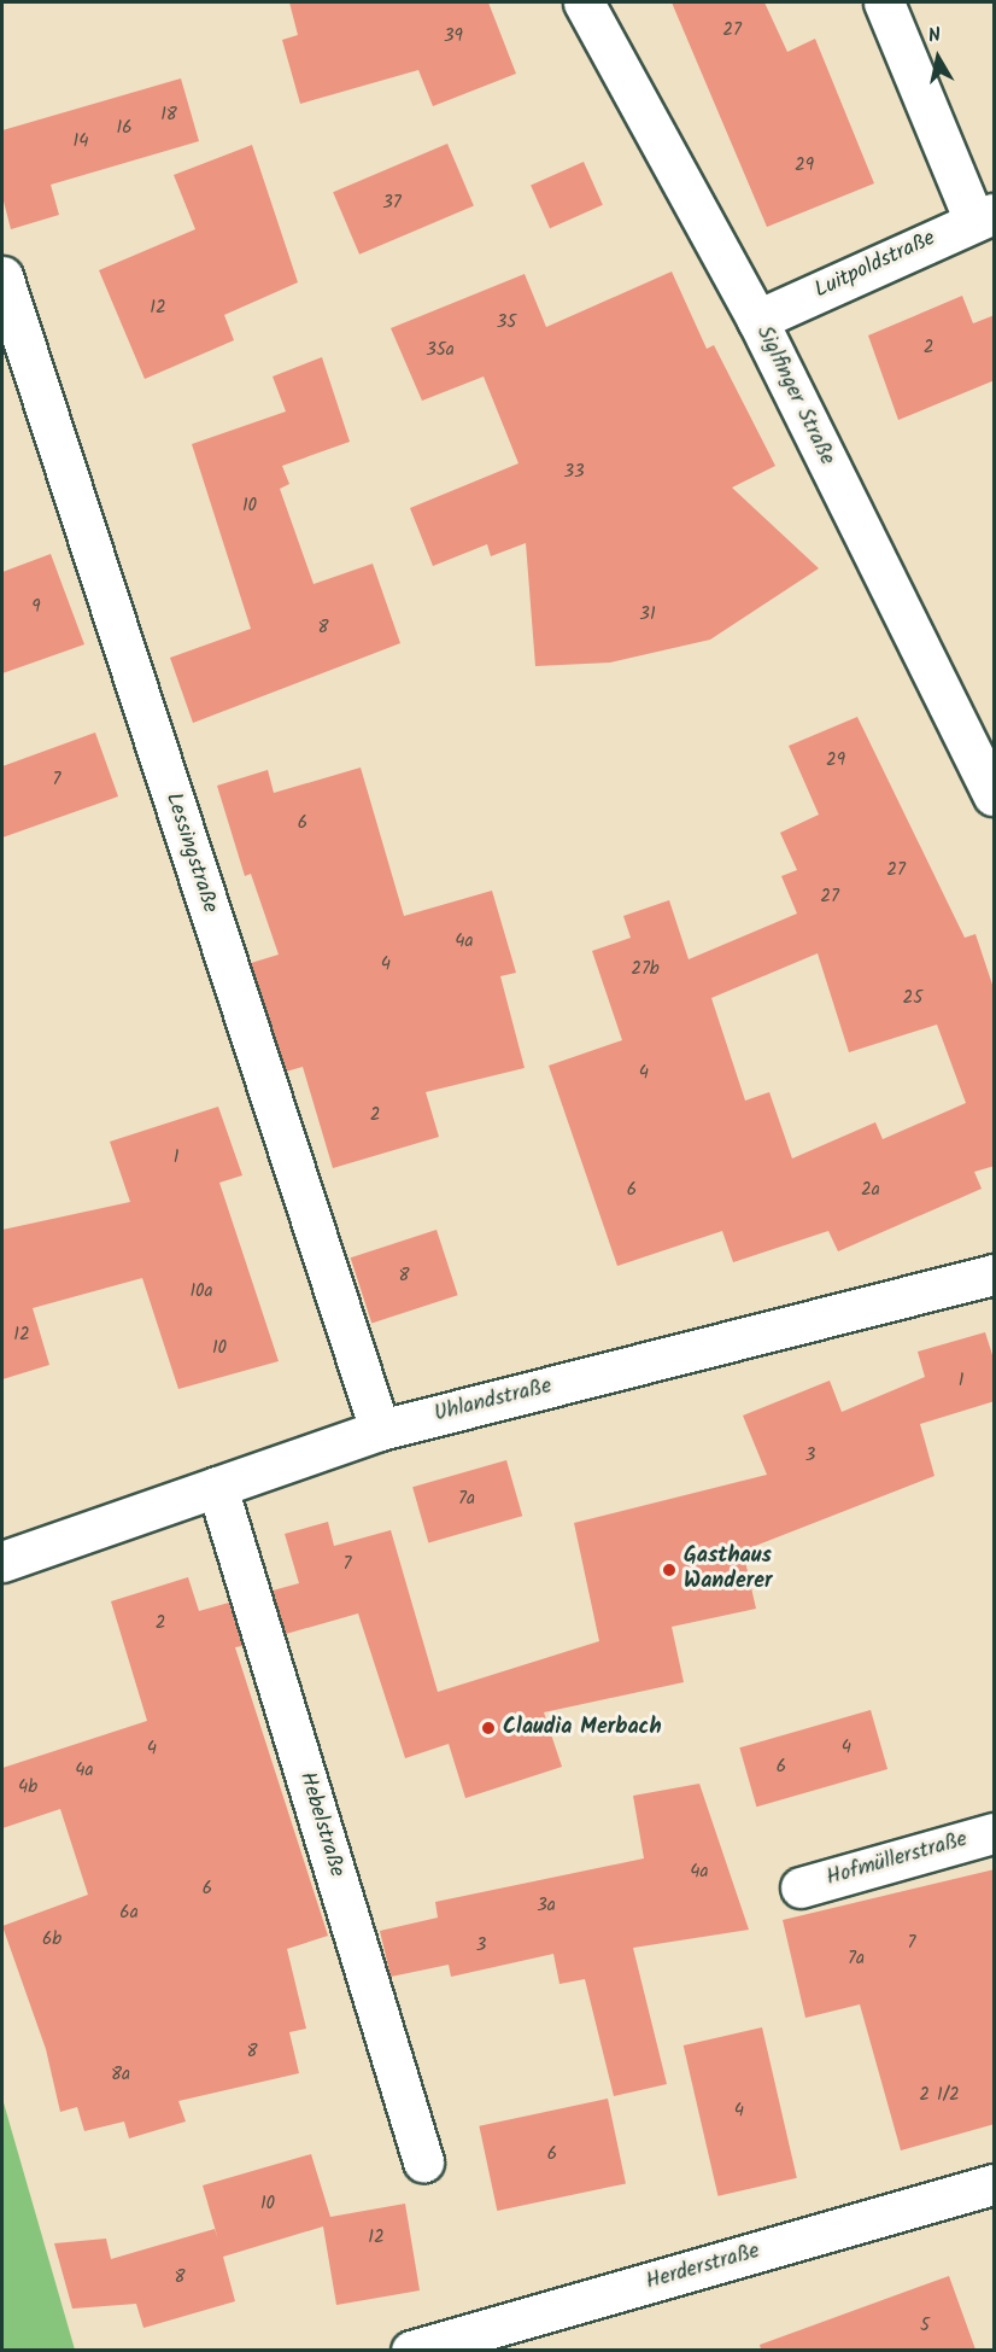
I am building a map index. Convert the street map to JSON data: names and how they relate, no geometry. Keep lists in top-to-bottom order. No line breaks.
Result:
{"streets":{"street":["Luitpoldstraße","Siglfinger Straße","Lessingstraße","Uhlandstraße","Hebelstraße","Hofmüllerstraße","Herderstraße"]},"crossings":[["Luitpoldstraße","Siglfinger Straße"],["Lessingstraße","Uhlandstraße"],["Uhlandstraße","Hebelstraße"]],"places":["Gasthaus Wanderer","Claudia Merbach"],"house_numbers":["27","39","18","16","14","29","37","12","35","2","35a","33","10","9","31","8","29","7","6","27","27","4a","4","27b","25","4","2","1","6","2a","8","10a","12","10","1","3","7a","7","2","4","4","6","4a","4b","4a","6","3a","6a","6b","7","3","7a","8","8a","2 1/2","4","6","10","12","8","5"],"north":"top"}
